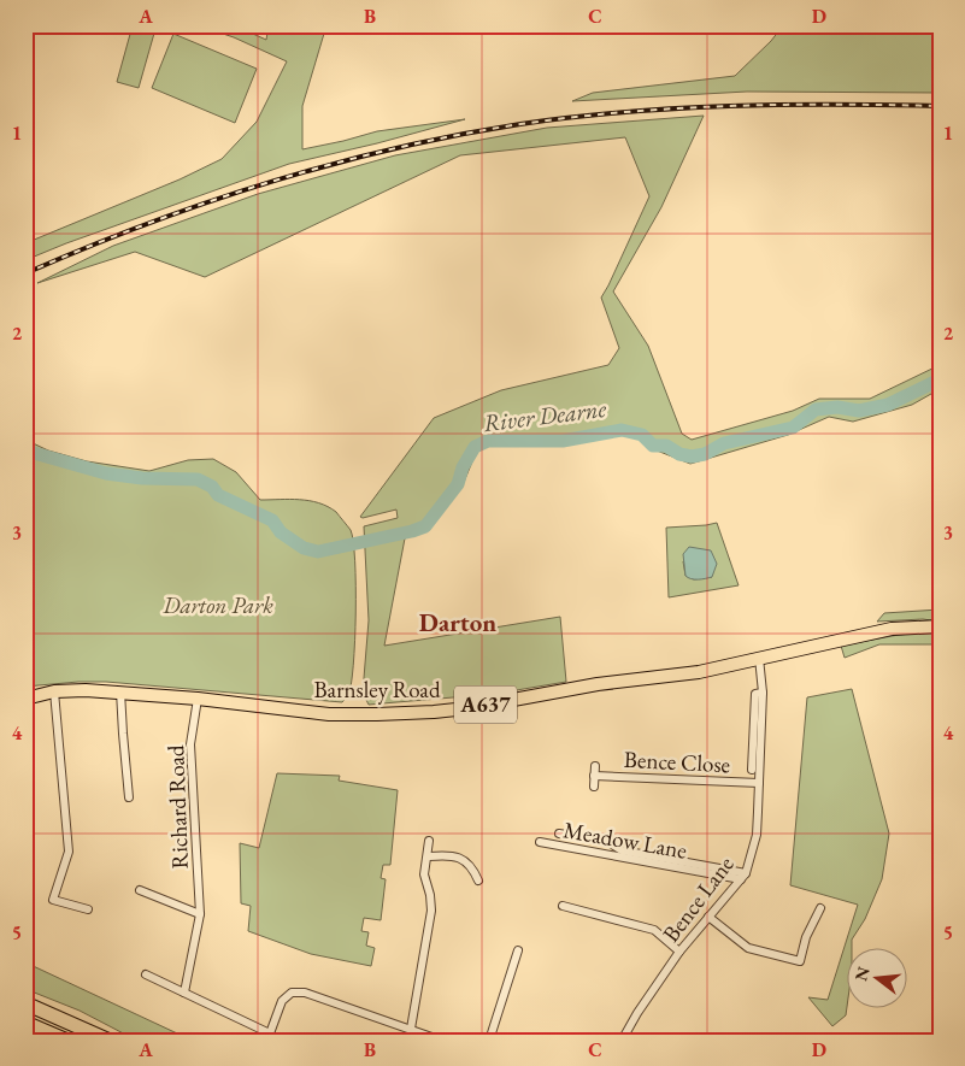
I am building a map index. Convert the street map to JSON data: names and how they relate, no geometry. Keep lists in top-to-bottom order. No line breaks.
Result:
{"streets":{"highway":["Barnsley Road","A637"],"street":["Bence Close","Richard Road","Meadow Lane","Bence Lane"]},"crossings":[["Barnsley Road","Richard Road"],["Barnsley Road","Bence Lane"],["Bence Close","Bence Lane"],["Meadow Lane","Bence Lane"]],"districts":["Darton"],"water":["River Dearne"],"parks":["Darton Park"],"north":"left","grid":{"columns":["A","B","C","D"],"rows":["1","2","3","4","5"]}}
